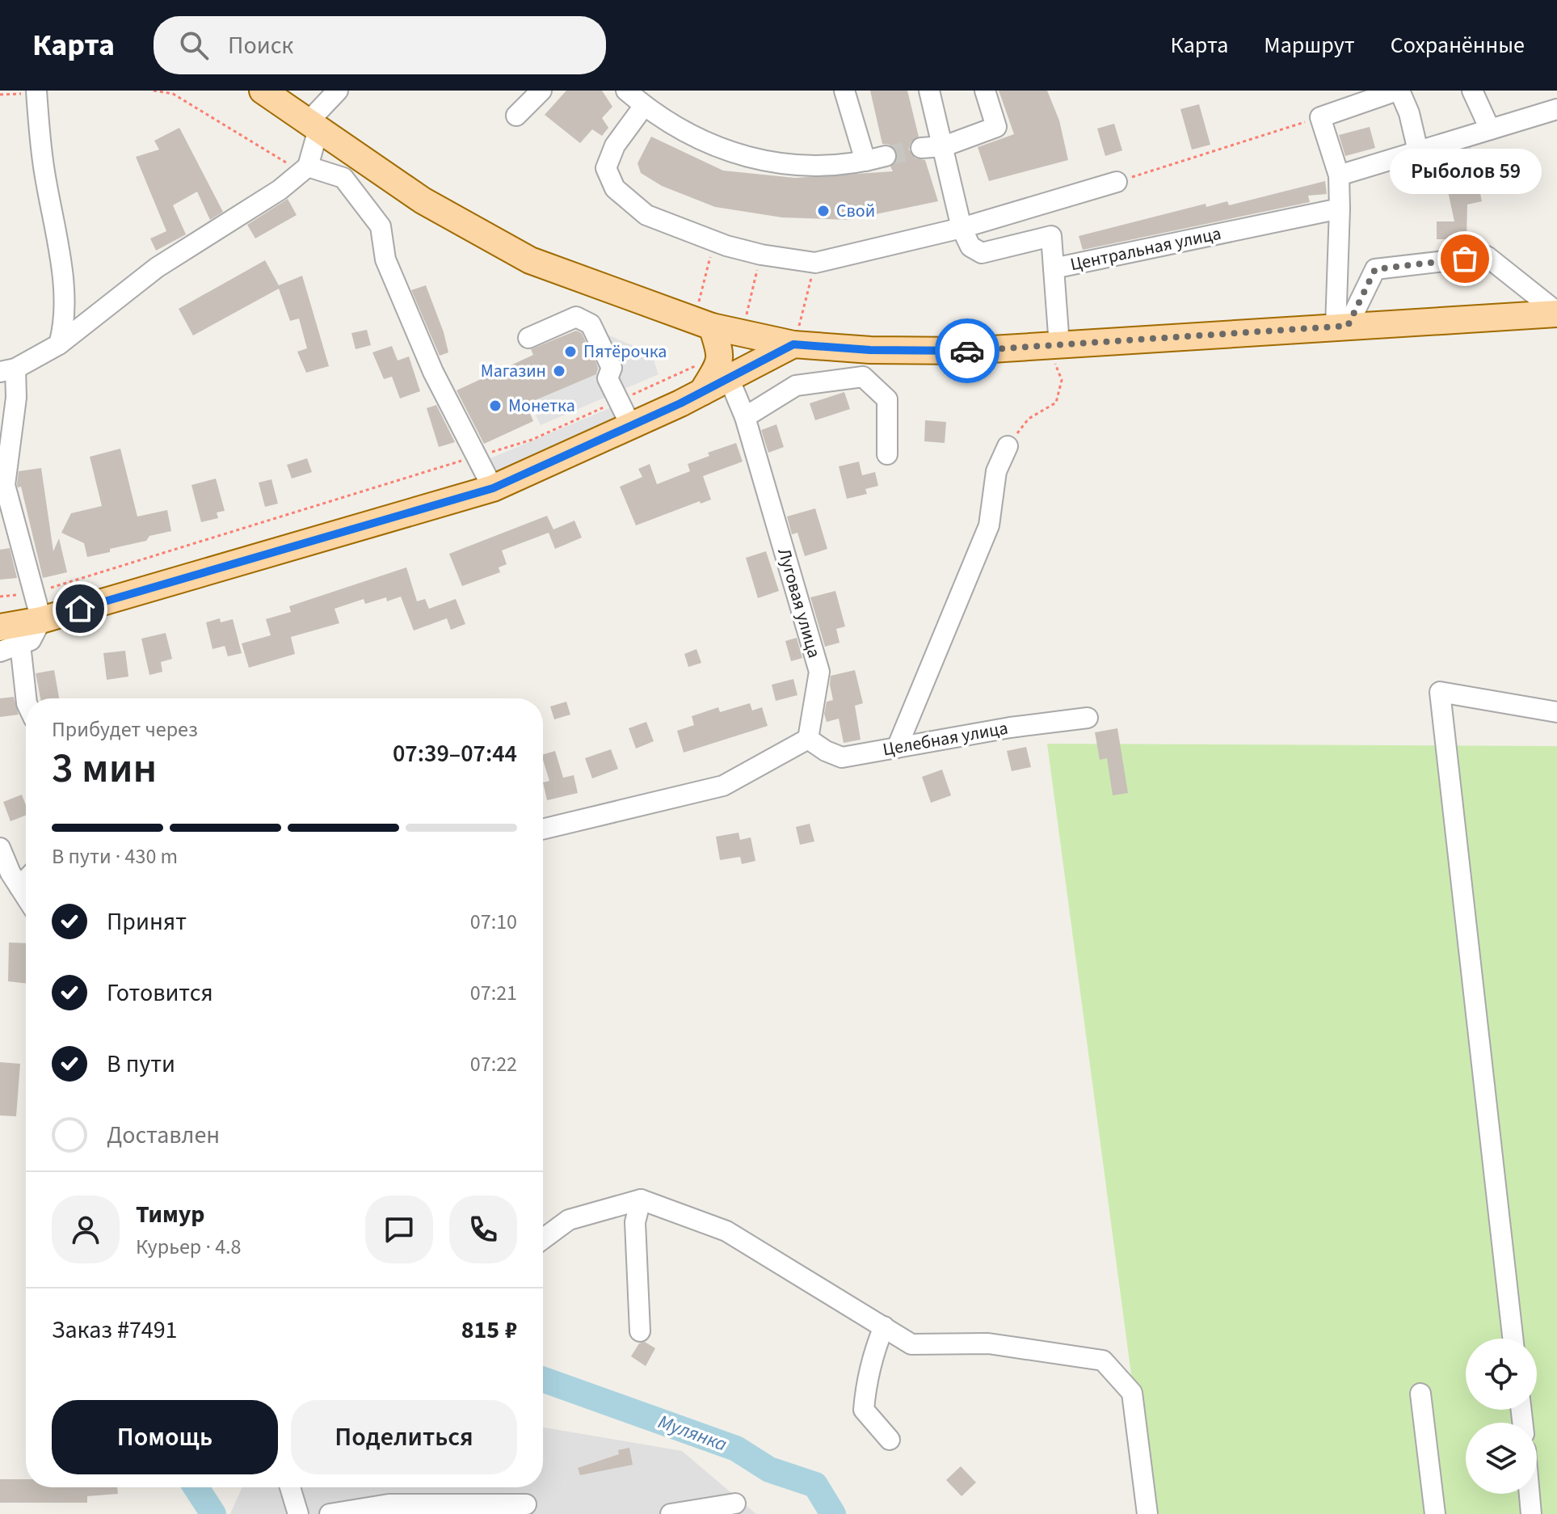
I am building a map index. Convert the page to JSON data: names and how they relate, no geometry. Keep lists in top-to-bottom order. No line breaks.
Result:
{"streets":{"street":["Центральная улица","Луговая улица","Целебная улица"]},"crossings":[["Луговая улица","Целебная улица"]],"water":["Мулянка"],"places":["Свой","Рыболов 59","Пятёрочка","Магазин","Монетка"],"page":{"header":"Карта","search":"Поиск","nav":["Карта","Маршрут","Сохранённые"],"bubble":"Рыболов 59","heading":["3 мин","Прибудет через","07:39–07:44"],"panel":["Тимур","Курьер · 4.8","Заказ #7491","815 ₽"],"bar":"В пути · 430 m","list":[["Принят","07:10"],["Готовится","07:21"],["В пути","07:22"],"Доставлен"],"buttons":["Помощь","Поделиться"]}}
